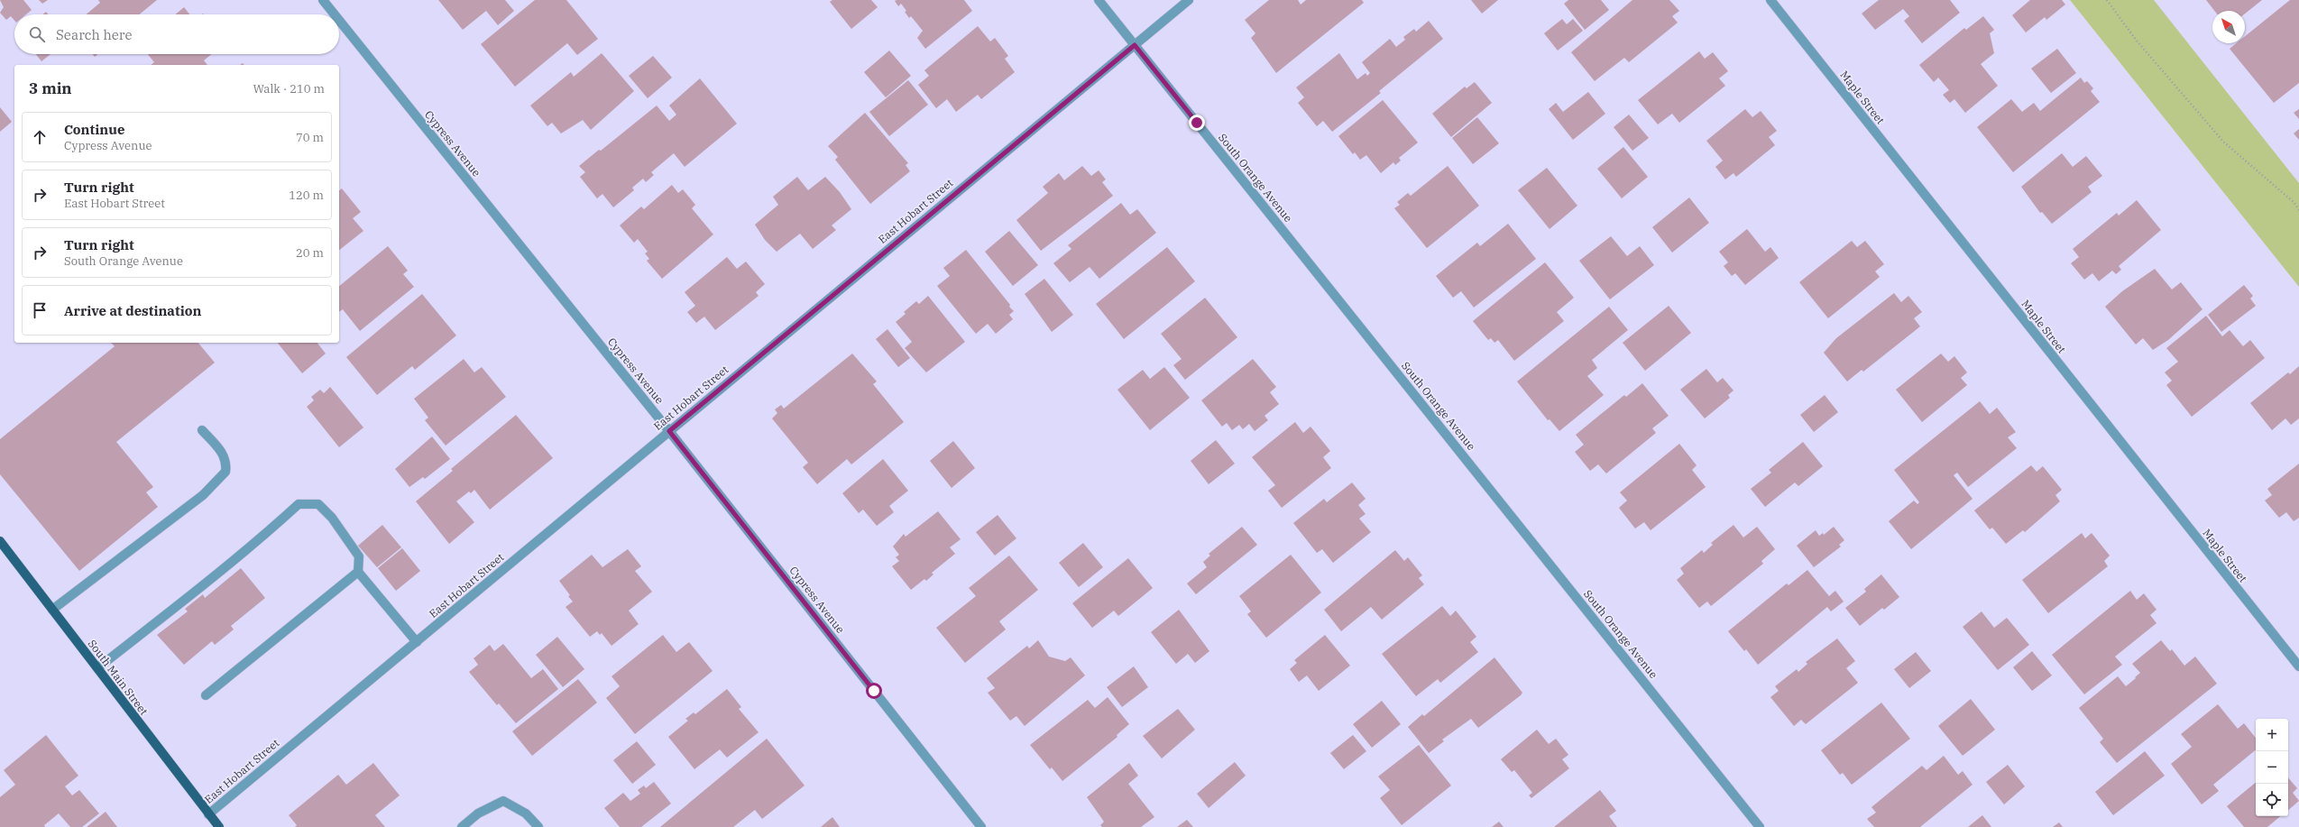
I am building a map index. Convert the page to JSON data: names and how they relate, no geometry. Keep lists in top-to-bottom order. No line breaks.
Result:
{"streets":{"main road":["South Main Street"],"street":["Maple Street","Cypress Avenue","South Orange Avenue","East Hobart Street"]},"crossings":[["Cypress Avenue","East Hobart Street"],["South Orange Avenue","East Hobart Street"],["East Hobart Street","South Main Street"]],"north":"top left","page":{"search":"Search here","heading":["3 min","Walk · 210 m"],"list":[["Continue","Cypress Avenue","70 m"],["Turn right","East Hobart Street","120 m"],["Turn right","South Orange Avenue","20 m"],"Arrive at destination"],"map_buttons":["+","−"]}}
